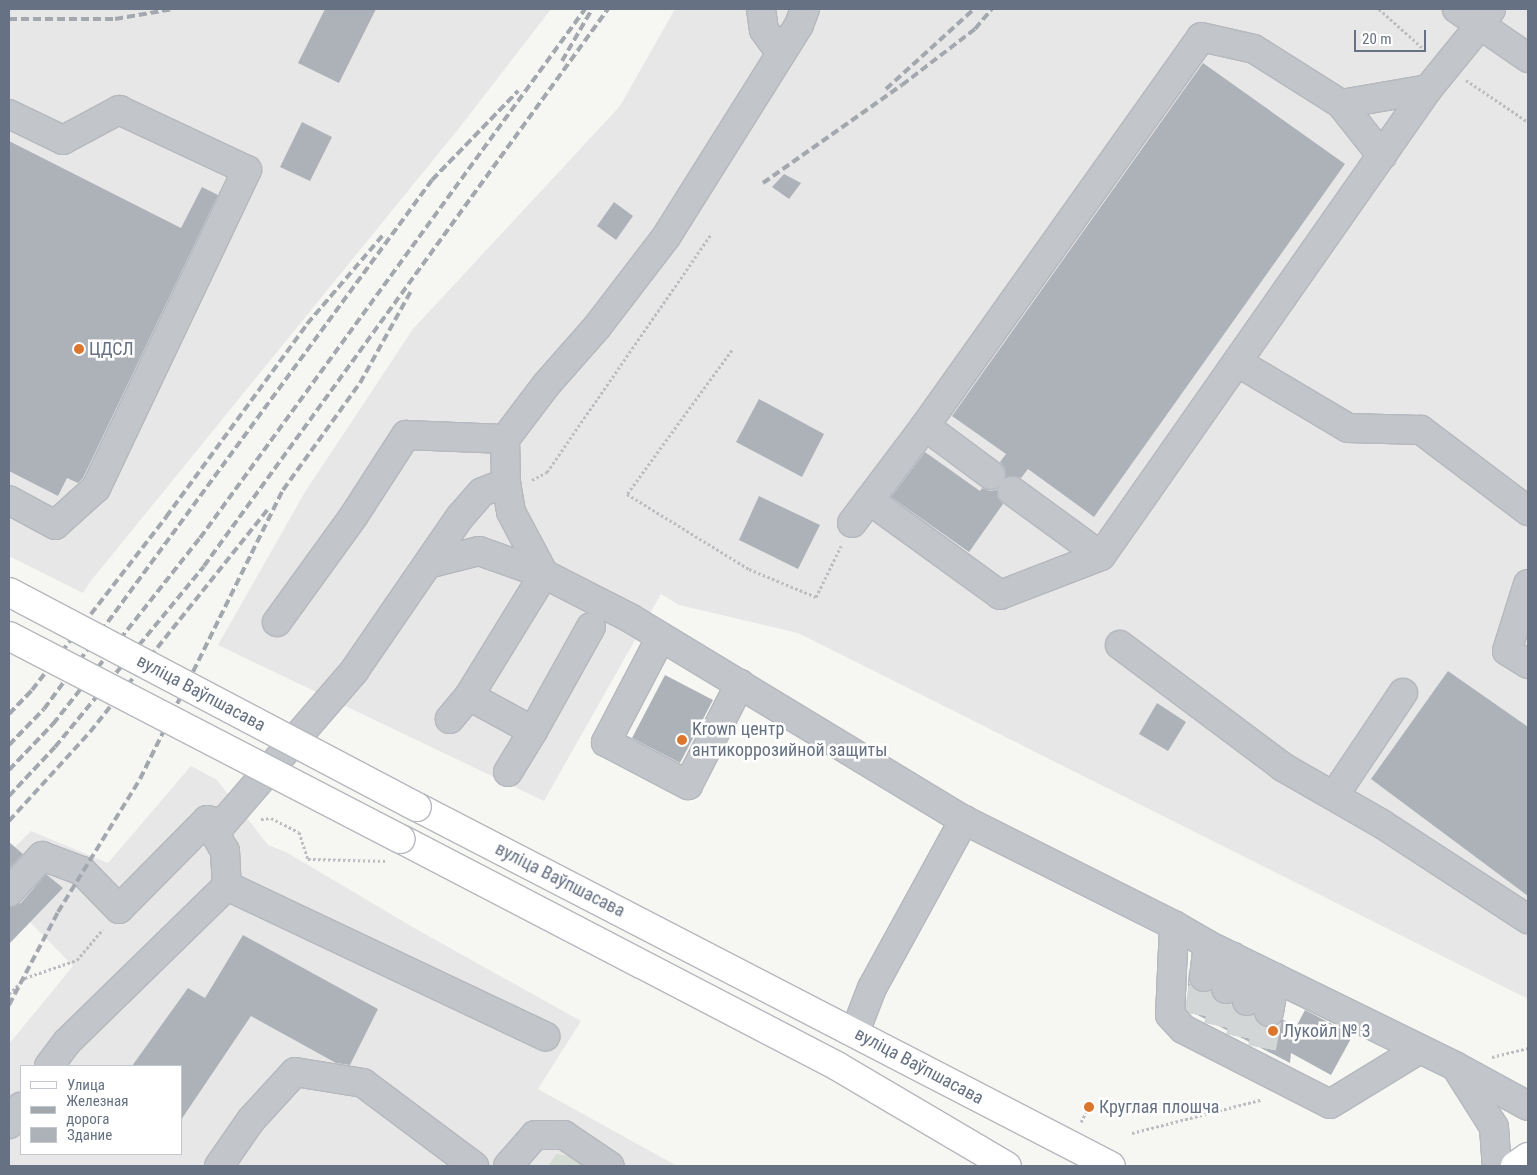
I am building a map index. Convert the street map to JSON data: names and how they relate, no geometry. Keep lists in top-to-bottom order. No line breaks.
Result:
{"streets":{"main road":["вуліца Ваўпшасава"]},"places":["ЦДСЛ","Krown центр антикоррозийной защиты","Лукойл № 3","Круглая плошча"],"legend":["Улица","Железная дорога","Здание"],"scale_bar":"20 m"}
